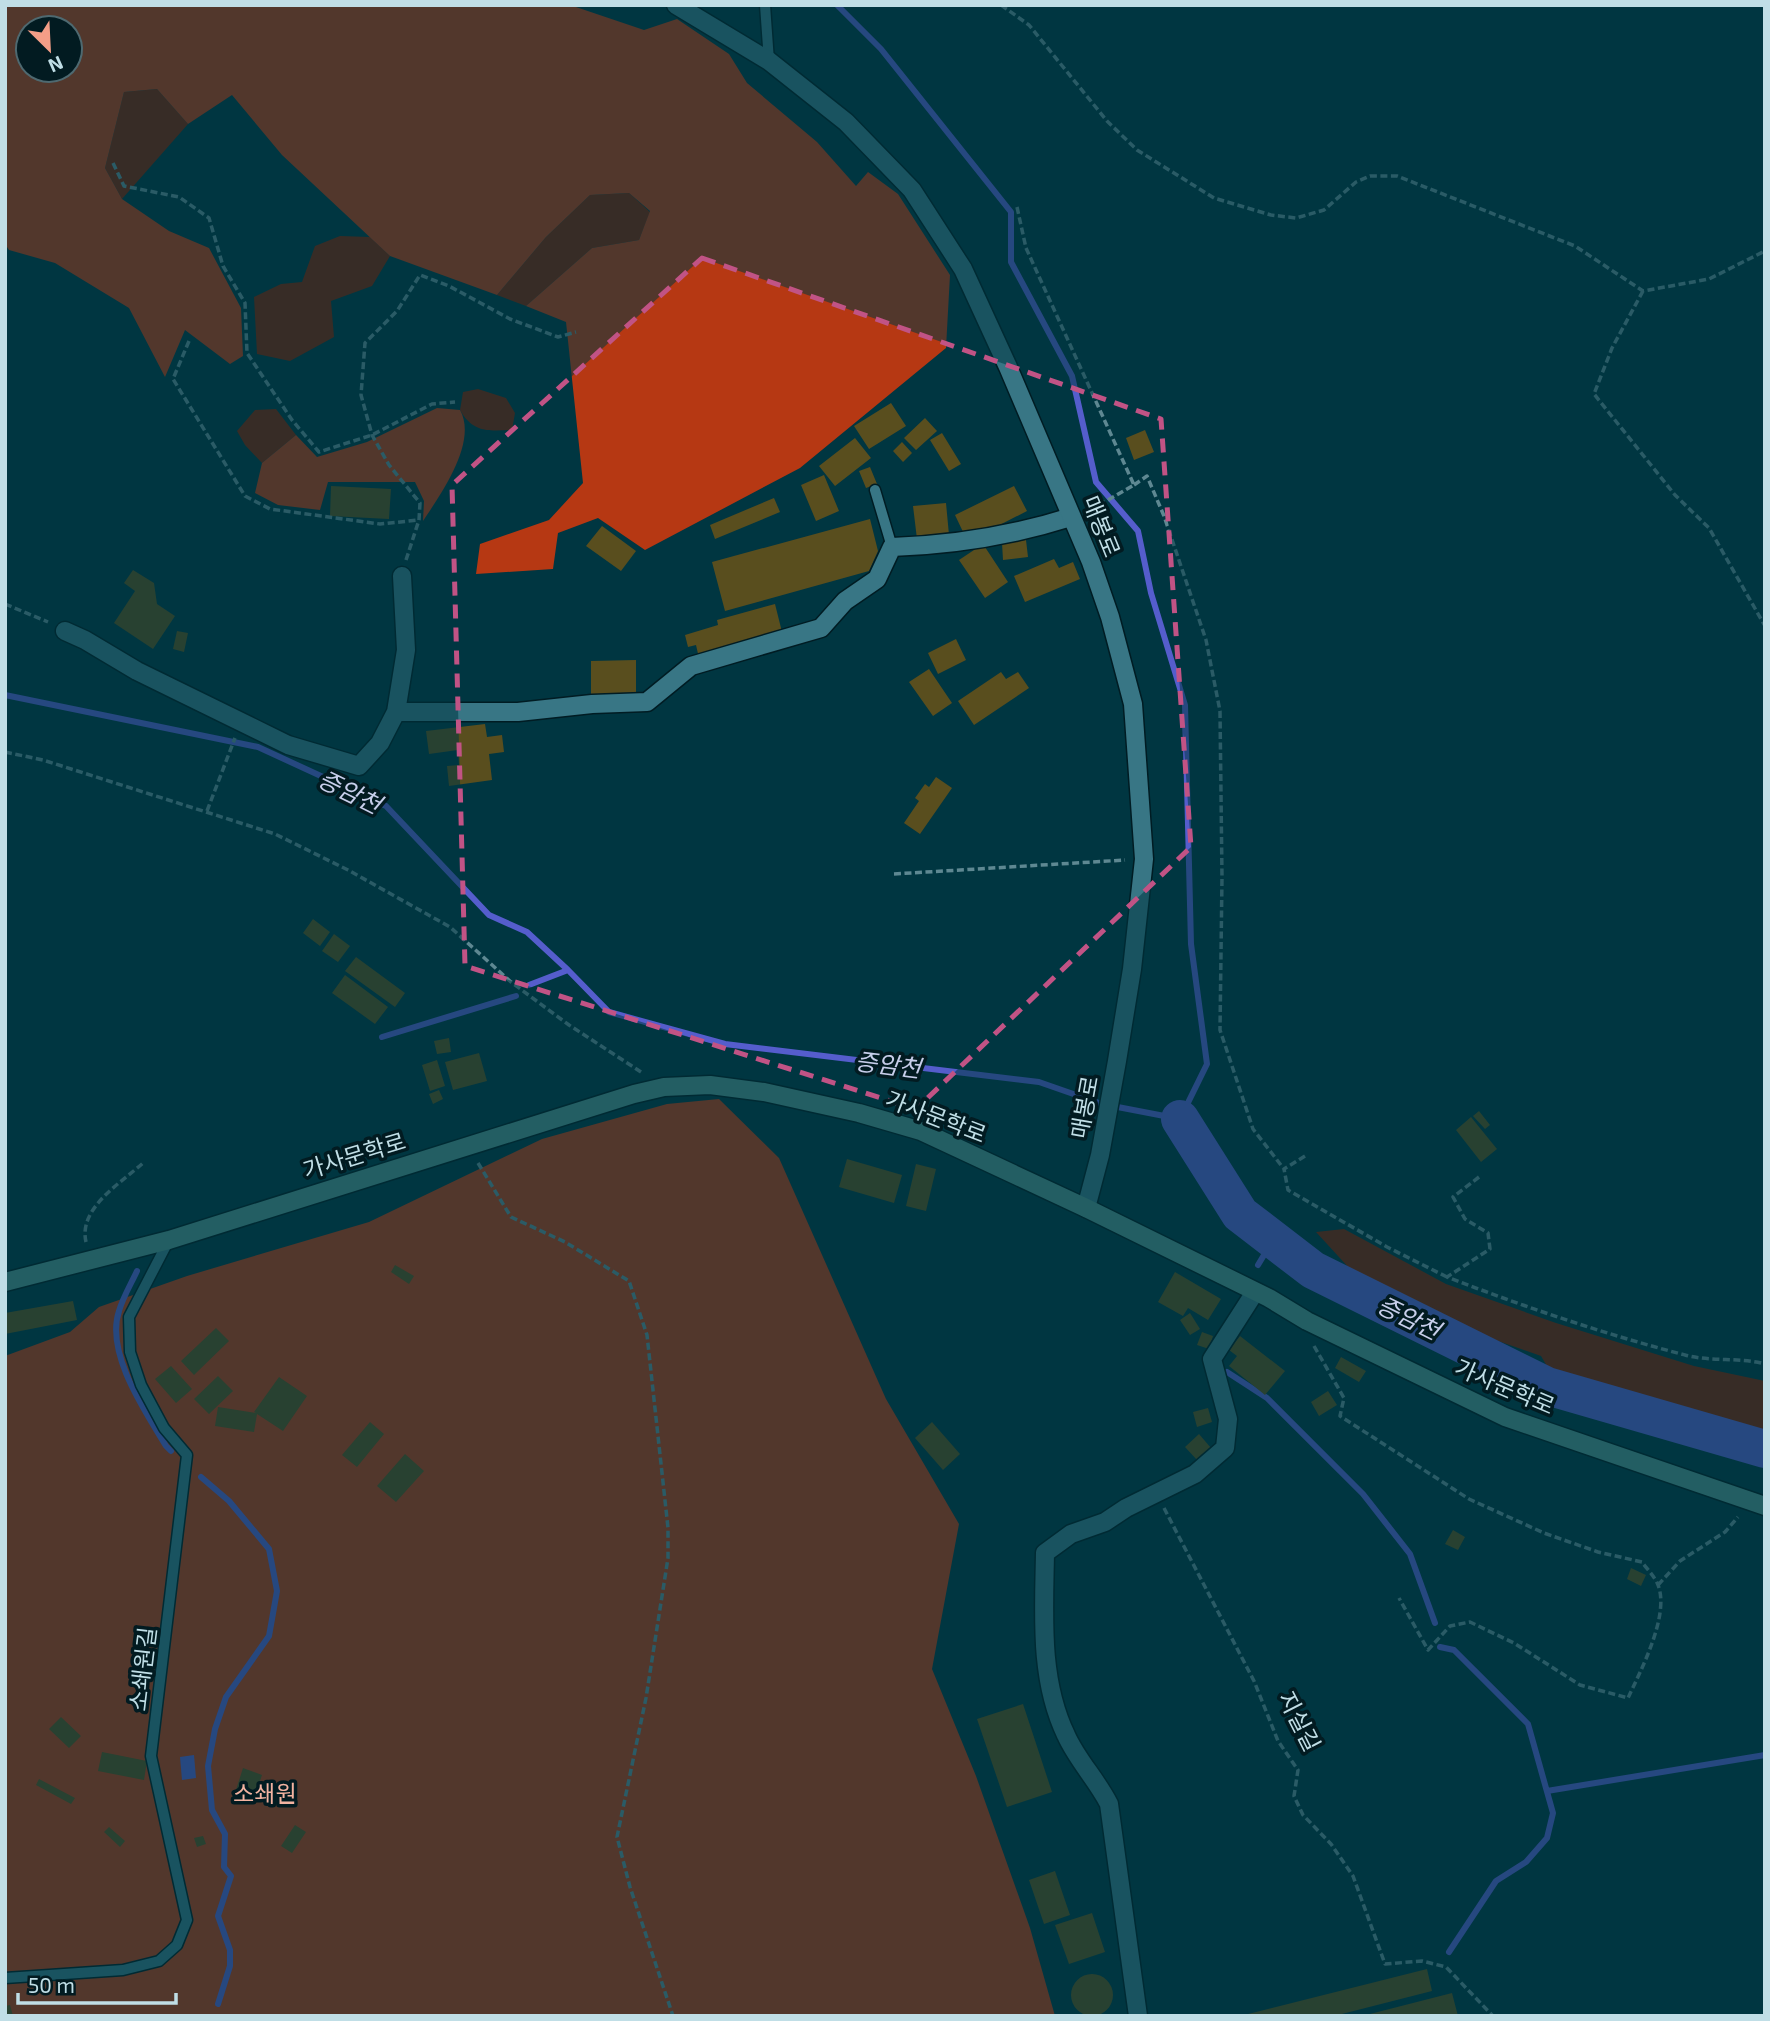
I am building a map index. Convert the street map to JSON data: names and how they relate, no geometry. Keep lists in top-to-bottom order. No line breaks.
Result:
{"streets":{"main road":["가사문학로"],"street":["매봉로"],"lane":["소쇄원길"],"path":["지실길"]},"crossings":[["매봉로","가사문학로"],["가사문학로","소쇄원길"]],"water":["증암천"],"parks":["소쇄원"],"scale_bar":"50 m","north":"bottom right"}
